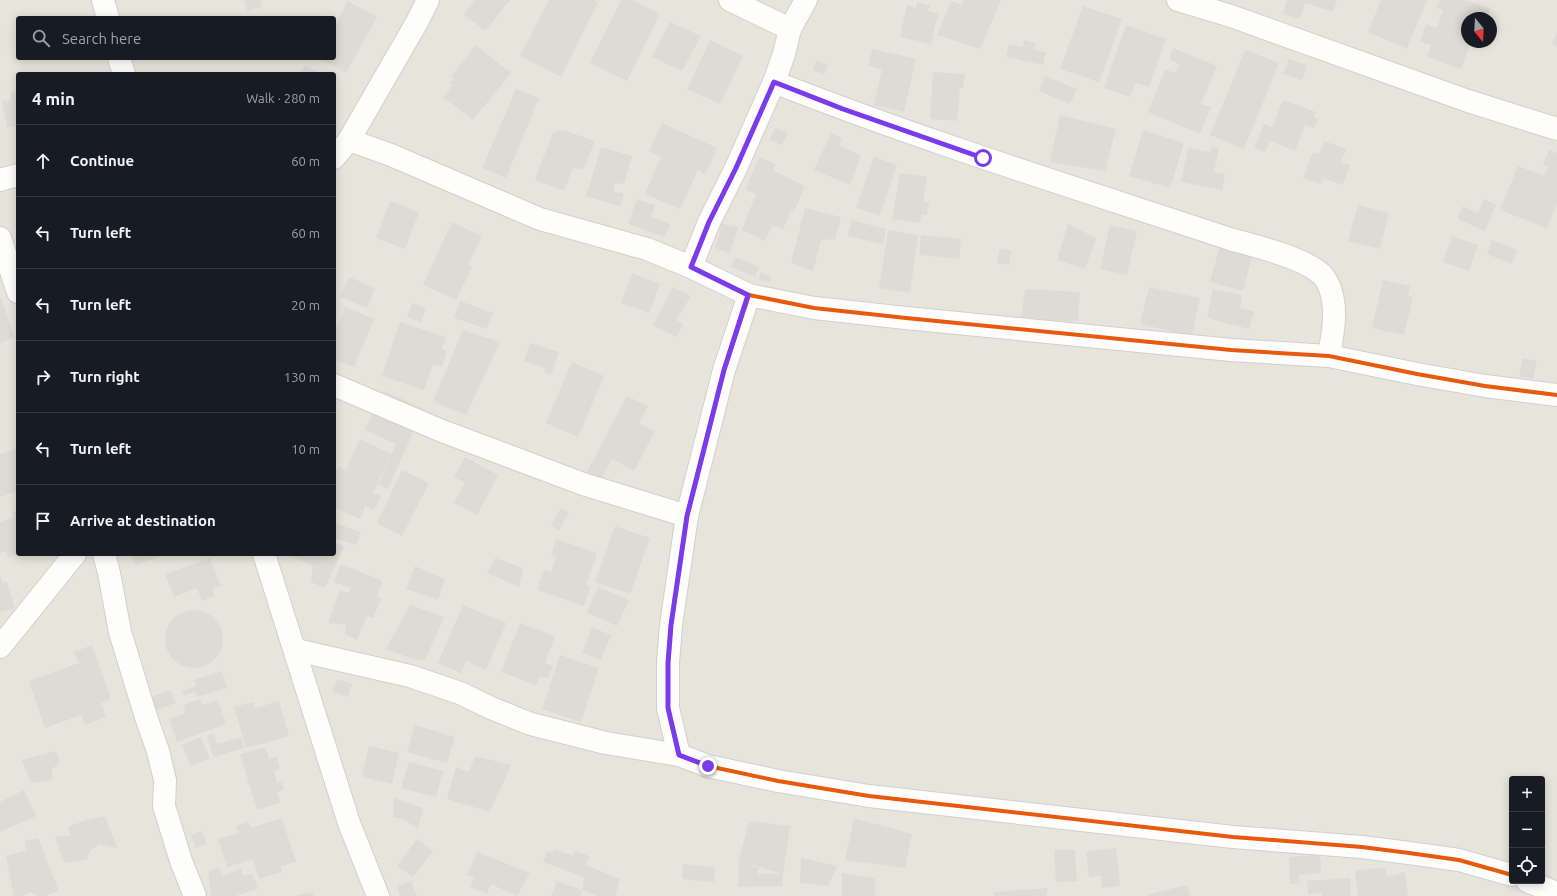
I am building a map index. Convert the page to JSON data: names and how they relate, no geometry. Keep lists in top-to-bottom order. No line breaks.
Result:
{"north":"bottom","page":{"search":"Search here","heading":["4 min","Walk · 280 m"],"list":[["Continue","60 m"],["Turn left","60 m"],["Turn left","20 m"],["Turn right","130 m"],["Turn left","10 m"],"Arrive at destination"],"map_buttons":["+","−"]}}
